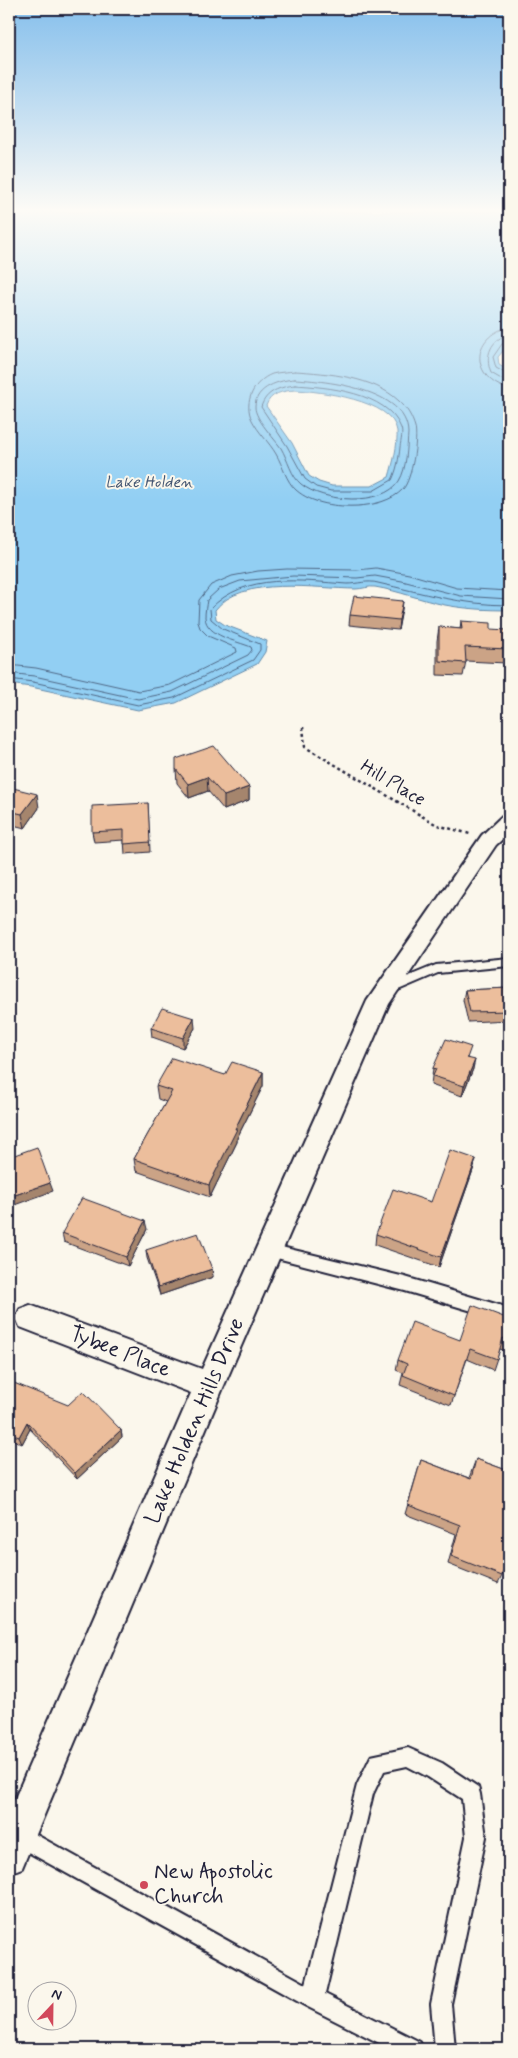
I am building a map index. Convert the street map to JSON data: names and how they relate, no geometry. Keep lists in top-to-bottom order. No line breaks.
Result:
{"streets":{"street":["Tybee Place","Lake Holden Hills Drive"],"path":["Hill Place"]},"crossings":[["Hill Place","Lake Holden Hills Drive"],["Tybee Place","Lake Holden Hills Drive"]],"water":["Lake Holden"],"places":["New Apostolic Church"],"north":"top"}
